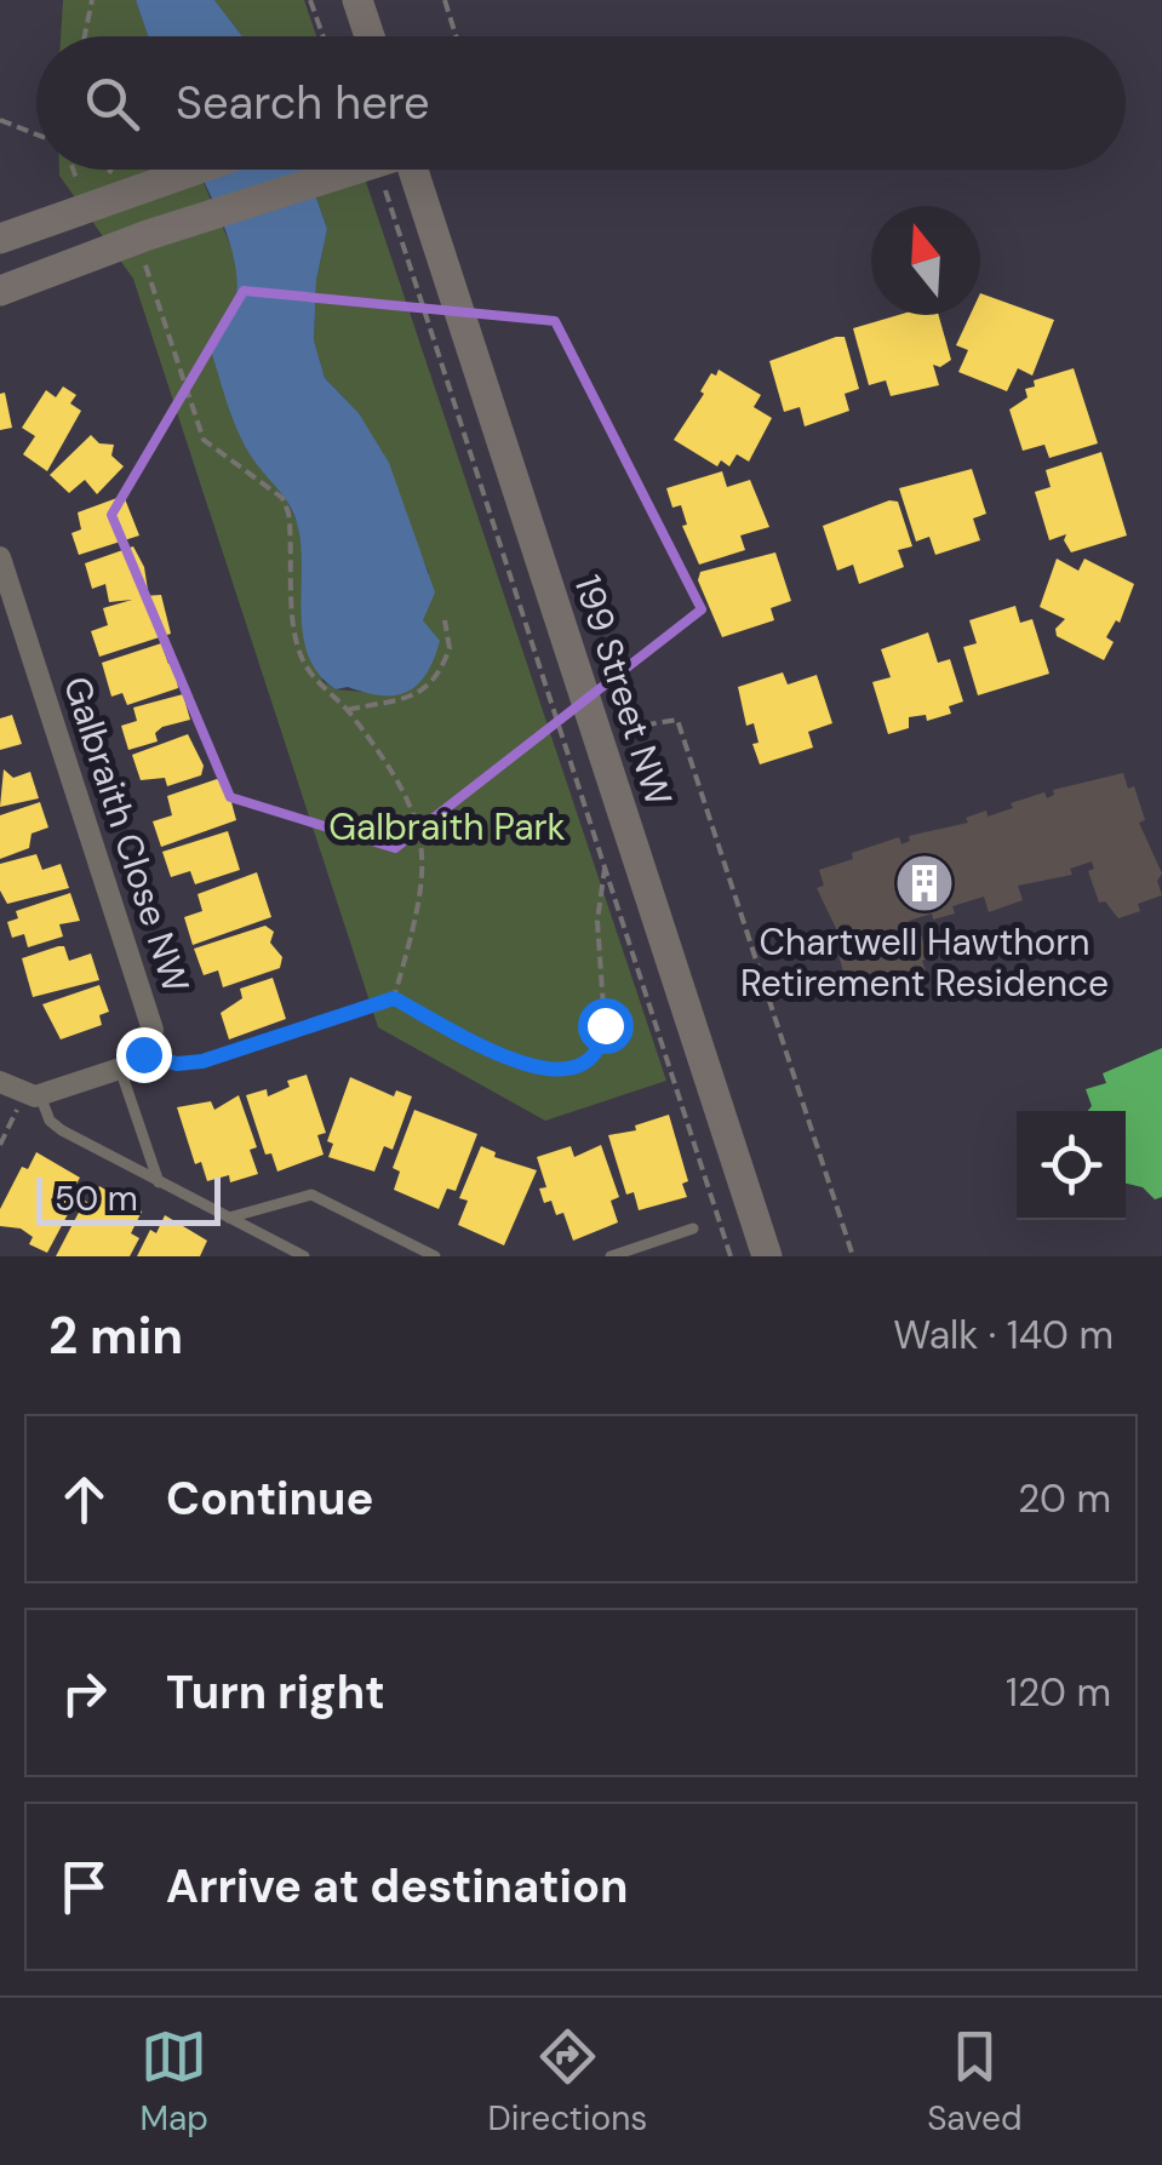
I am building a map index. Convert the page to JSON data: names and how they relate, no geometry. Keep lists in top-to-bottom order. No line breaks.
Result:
{"streets":{"main road":["199 Street NW"],"street":["Galbraith Close NW"]},"parks":["Galbraith Park"],"places":{"building":["Chartwell Hawthorn Retirement Residence"]},"scale_bar":"50 m","north":"top","page":{"search":"Search here","scale":"50 m","heading":["2 min","Walk · 140 m"],"list":[["Continue","20 m"],["Turn right","120 m"],"Arrive at destination"],"nav":["Map","Directions","Saved"]}}
